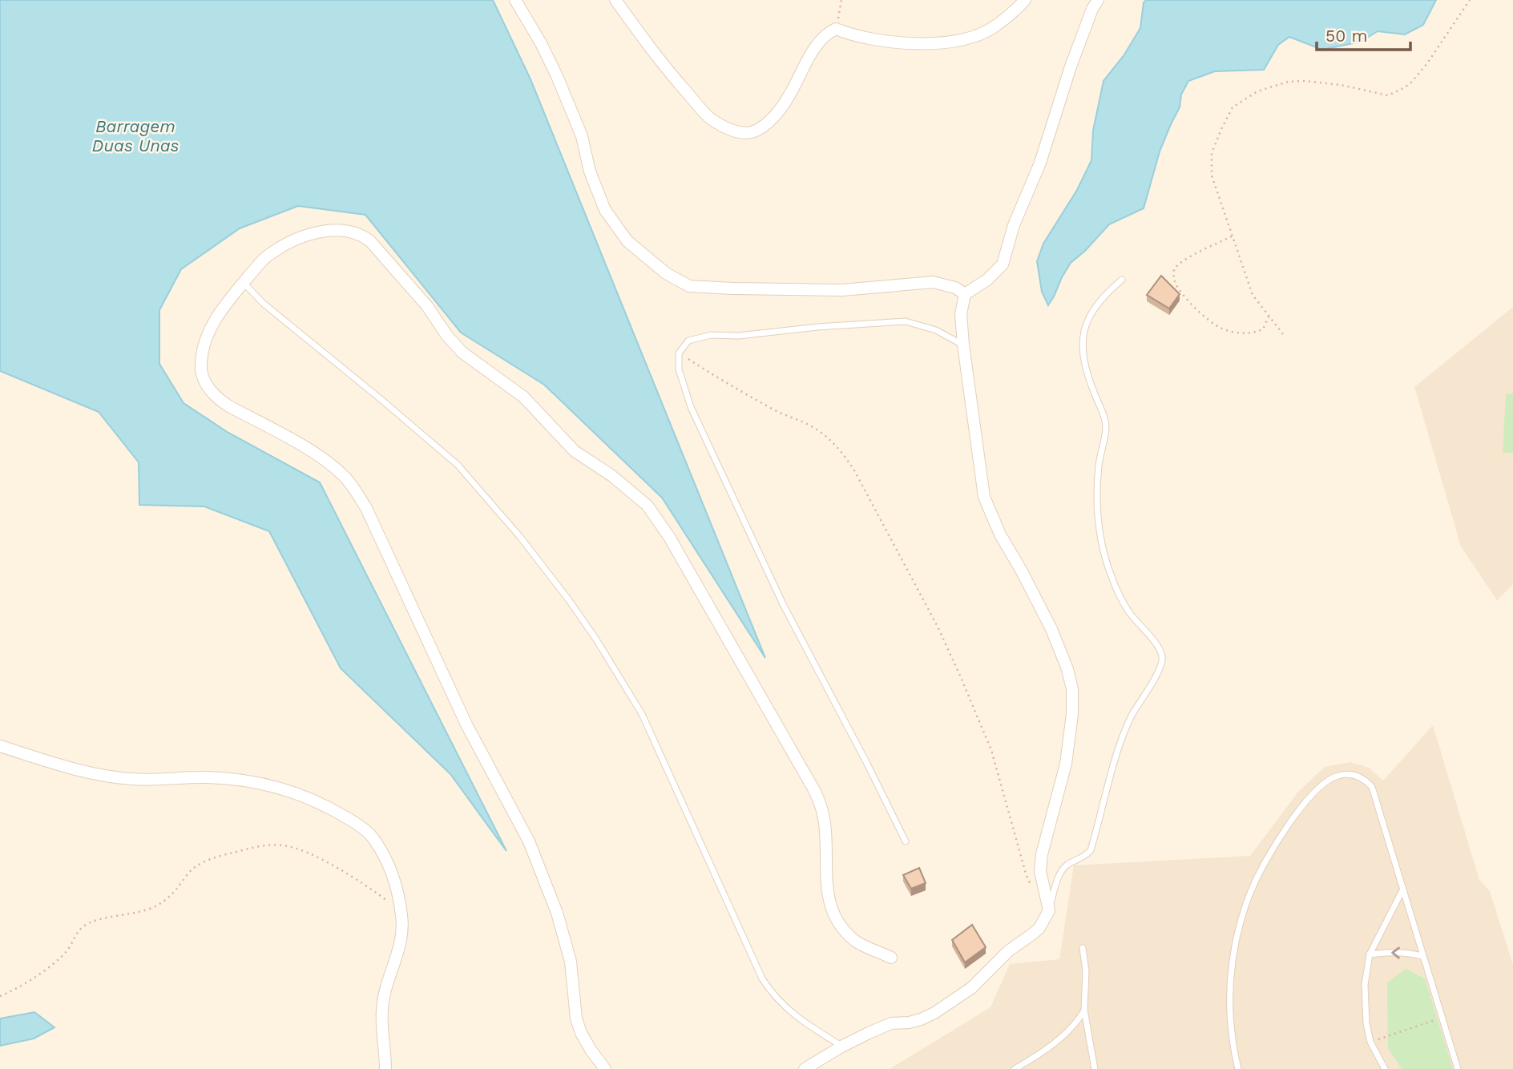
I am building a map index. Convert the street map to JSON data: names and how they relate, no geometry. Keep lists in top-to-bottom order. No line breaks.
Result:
{"water":["Barragem Duas Unas"],"scale_bar":"50 m"}
